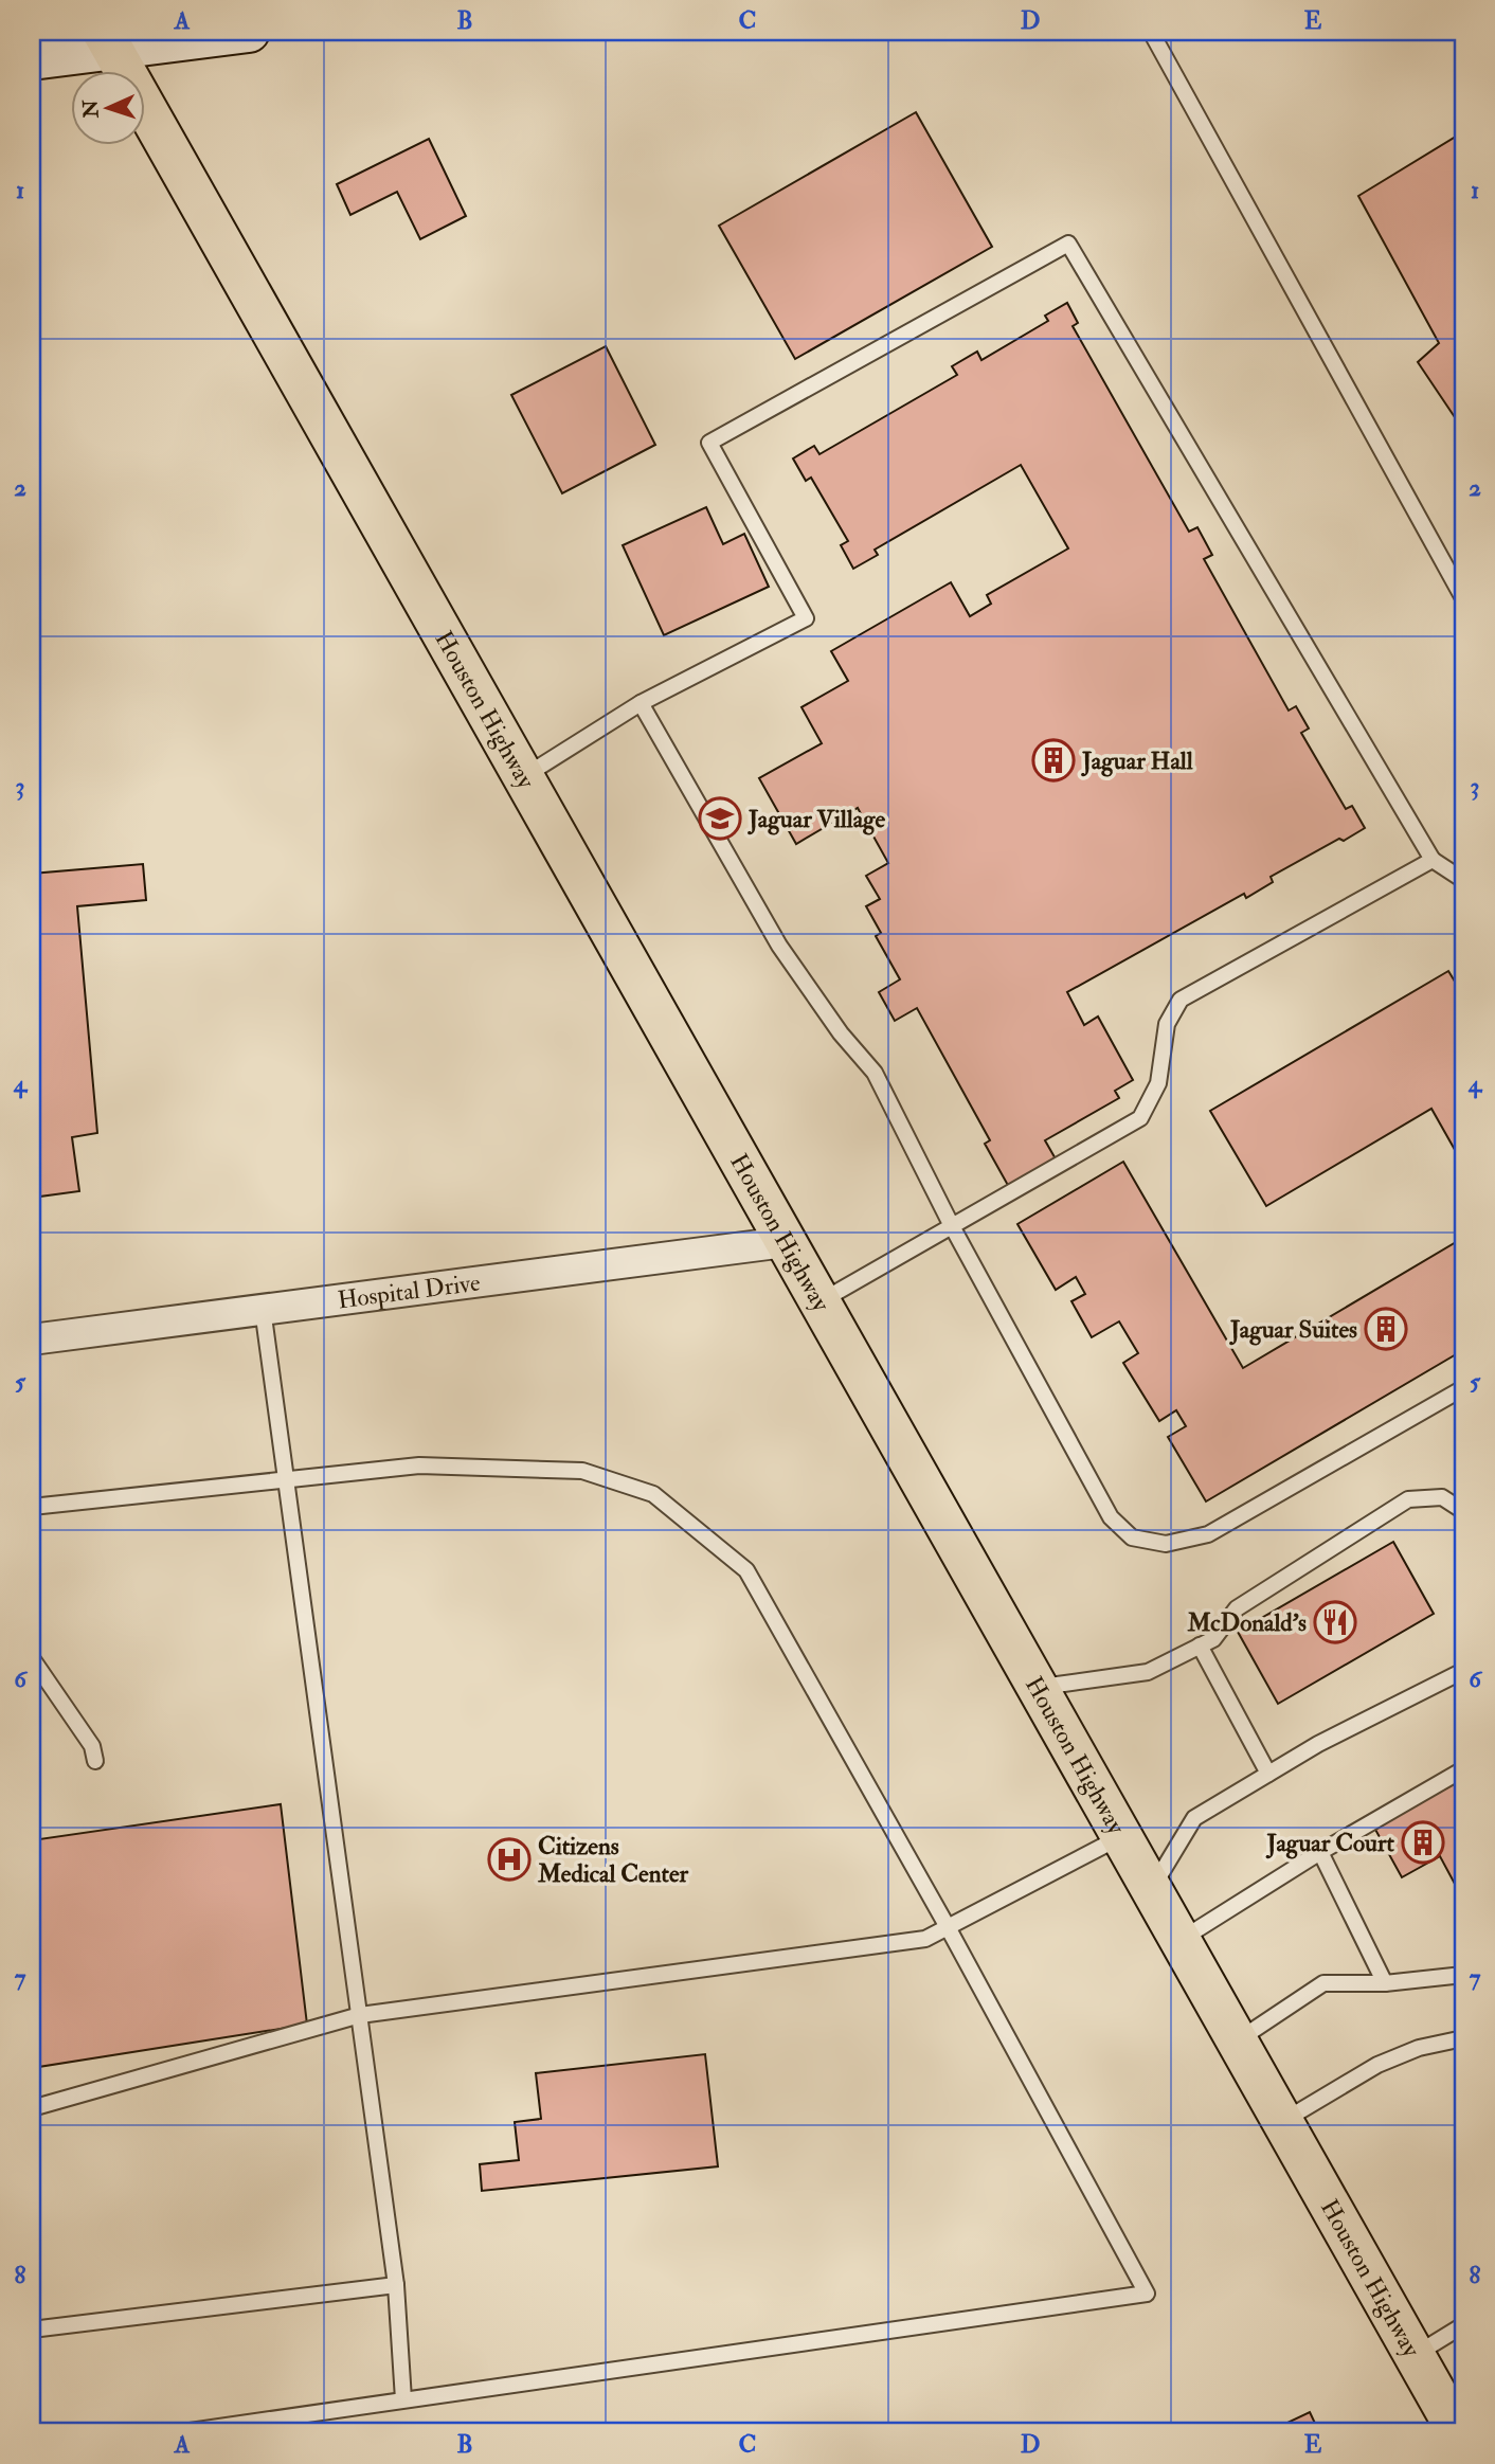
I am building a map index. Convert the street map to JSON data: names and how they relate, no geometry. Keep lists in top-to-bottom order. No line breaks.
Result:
{"streets":{"main road":["Houston Highway"],"street":["Hospital Drive"]},"crossings":[["Houston Highway","Hospital Drive"]],"places":{"building":["Jaguar Hall","Jaguar Suites","Jaguar Court"],"school or university":["Jaguar Village"],"restaurant":["McDonald's"],"hospital":["Citizens Medical Center"]},"north":"left","grid":{"columns":["A","B","C","D","E"],"rows":["1","2","3","4","5","6","7","8"]}}
